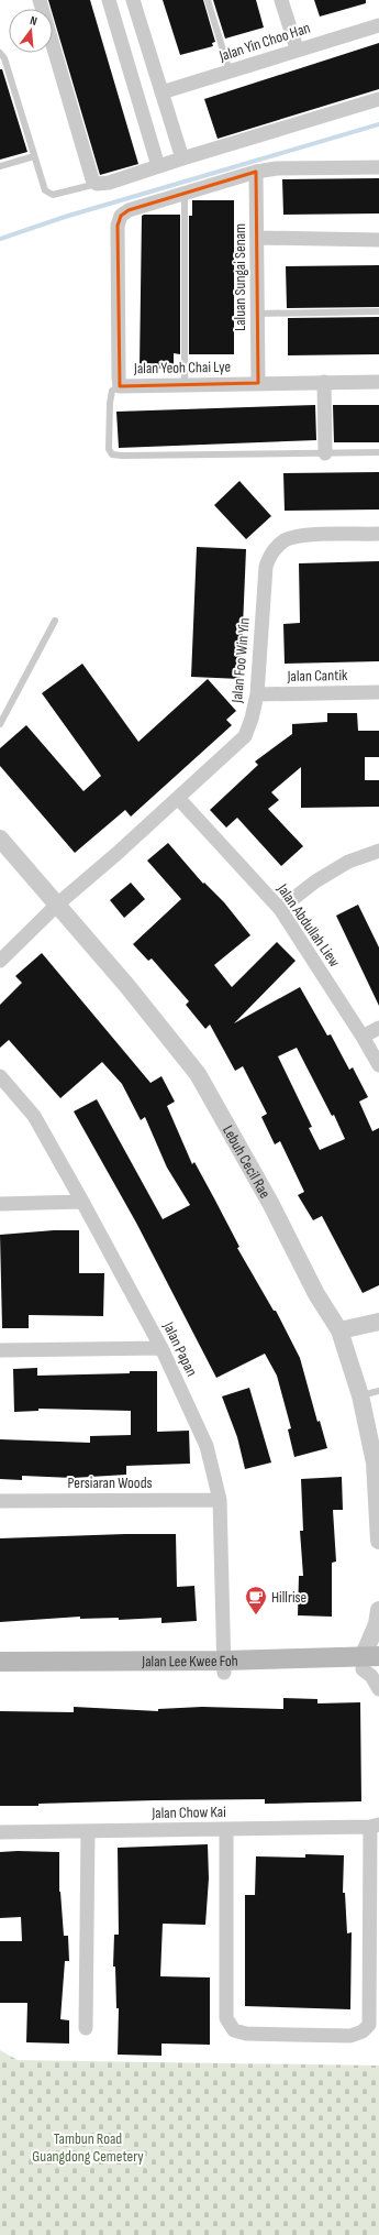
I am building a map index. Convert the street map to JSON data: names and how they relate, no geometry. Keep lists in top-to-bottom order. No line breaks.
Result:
{"streets":{"main road":["Jalan Lee Kwee Foh"],"street":["Jalan Yin Choo Han","Laluan Sungai Senam","Jalan Yeoh Chai Lye","Jalan Foo Win Yin","Jalan Cantik","Jalan Abdullah Liew","Lebuh Cecil Rae","Jalan Papan","Persiaran Woods","Jalan Chow Kai"]},"crossings":[["Laluan Sungai Senam","Jalan Yeoh Chai Lye"],["Jalan Foo Win Yin","Jalan Cantik"],["Jalan Foo Win Yin","Jalan Abdullah Liew"],["Jalan Foo Win Yin","Lebuh Cecil Rae"],["Jalan Papan","Persiaran Woods"],["Jalan Papan","Jalan Lee Kwee Foh"]],"parks":["Tambun Road Guangdong Cemetery"],"places":{"cafe":["Hillrise"]},"north":"top"}
